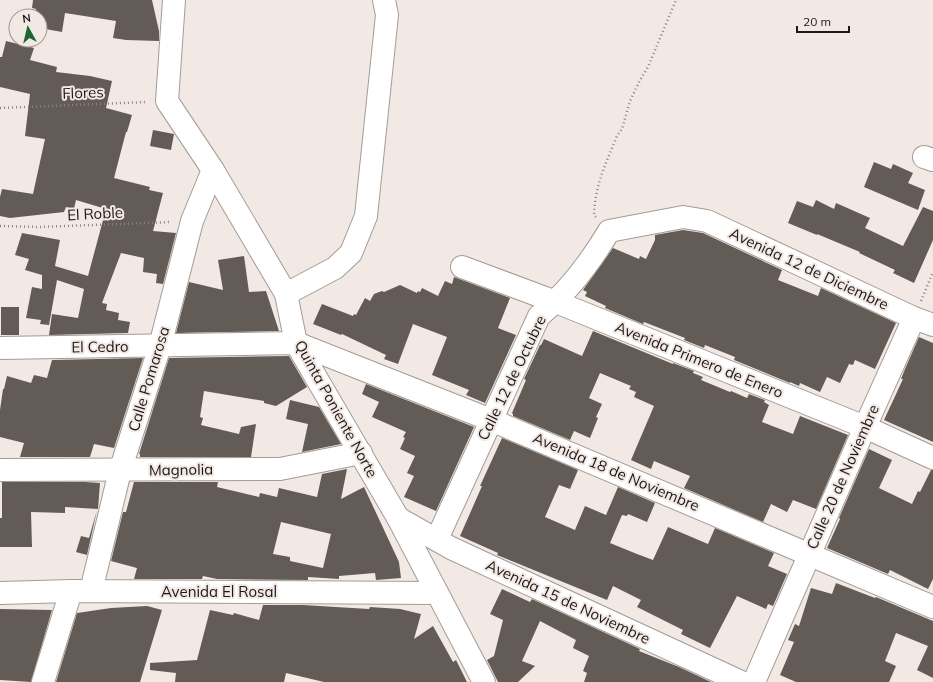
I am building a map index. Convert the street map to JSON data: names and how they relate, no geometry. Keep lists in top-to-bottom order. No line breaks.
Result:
{"streets":{"street":["Avenida 12 de Diciembre","El Cedro","Avenida Primero de Enero","Calle 12 de Octubre","Calle Pomarosa","Quinta Poniente Norte","Magnolia","Avenida 18 de Noviembre","Calle 20 de Noviembre","Avenida El Rosal","Avenida 15 de Noviembre"],"path":["Flores","El Roble"]},"crossings":[["Flores","Quinta Poniente Norte"],["El Roble","Calle Pomarosa"],["Avenida 12 de Diciembre","Calle 12 de Octubre"],["Avenida 12 de Diciembre","Calle 20 de Noviembre"],["El Cedro","Calle Pomarosa"],["El Cedro","Quinta Poniente Norte"],["El Cedro","Avenida 18 de Noviembre"],["Avenida Primero de Enero","Calle 12 de Octubre"],["Avenida Primero de Enero","Calle 20 de Noviembre"],["Calle 12 de Octubre","Quinta Poniente Norte"],["Calle 12 de Octubre","Avenida 18 de Noviembre"],["Calle 12 de Octubre","Avenida El Rosal"],["Calle 12 de Octubre","Avenida 15 de Noviembre"],["Calle Pomarosa","Quinta Poniente Norte"],["Calle Pomarosa","Magnolia"],["Calle Pomarosa","Avenida El Rosal"],["Quinta Poniente Norte","Magnolia"],["Quinta Poniente Norte","Avenida 18 de Noviembre"],["Quinta Poniente Norte","Avenida El Rosal"],["Quinta Poniente Norte","Avenida 15 de Noviembre"],["Avenida 18 de Noviembre","Calle 20 de Noviembre"]],"scale_bar":"20 m","north":"top"}
